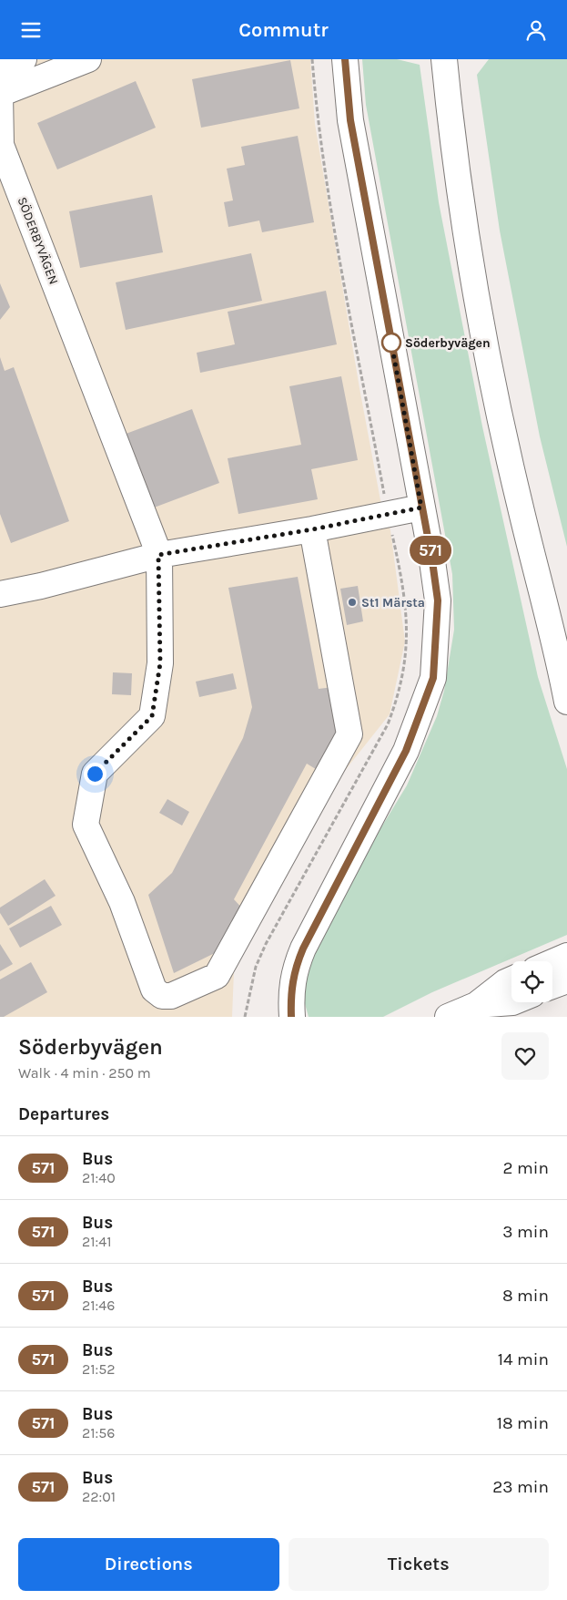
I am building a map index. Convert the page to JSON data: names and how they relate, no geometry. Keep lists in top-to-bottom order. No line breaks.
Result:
{"streets":{"street":["SÖDERBYVÄGEN"]},"places":["Söderbyvägen","St1 Märsta"],"lines":["bus line 571"],"page":{"header":"Commutr","on_map":"571","heading":[["Söderbyvägen","Walk · 4 min · 250 m"],"Departures"],"list":[{"mark":"571","name":"Bus","note":"21:40","value":"2 min"},{"mark":"571","name":"Bus","note":"21:41","value":"3 min"},{"mark":"571","name":"Bus","note":"21:46","value":"8 min"},{"mark":"571","name":"Bus","note":"21:52","value":"14 min"},{"mark":"571","name":"Bus","note":"21:56","value":"18 min"},{"mark":"571","name":"Bus","note":"22:01","value":"23 min"}],"buttons":["Directions","Tickets"]}}
